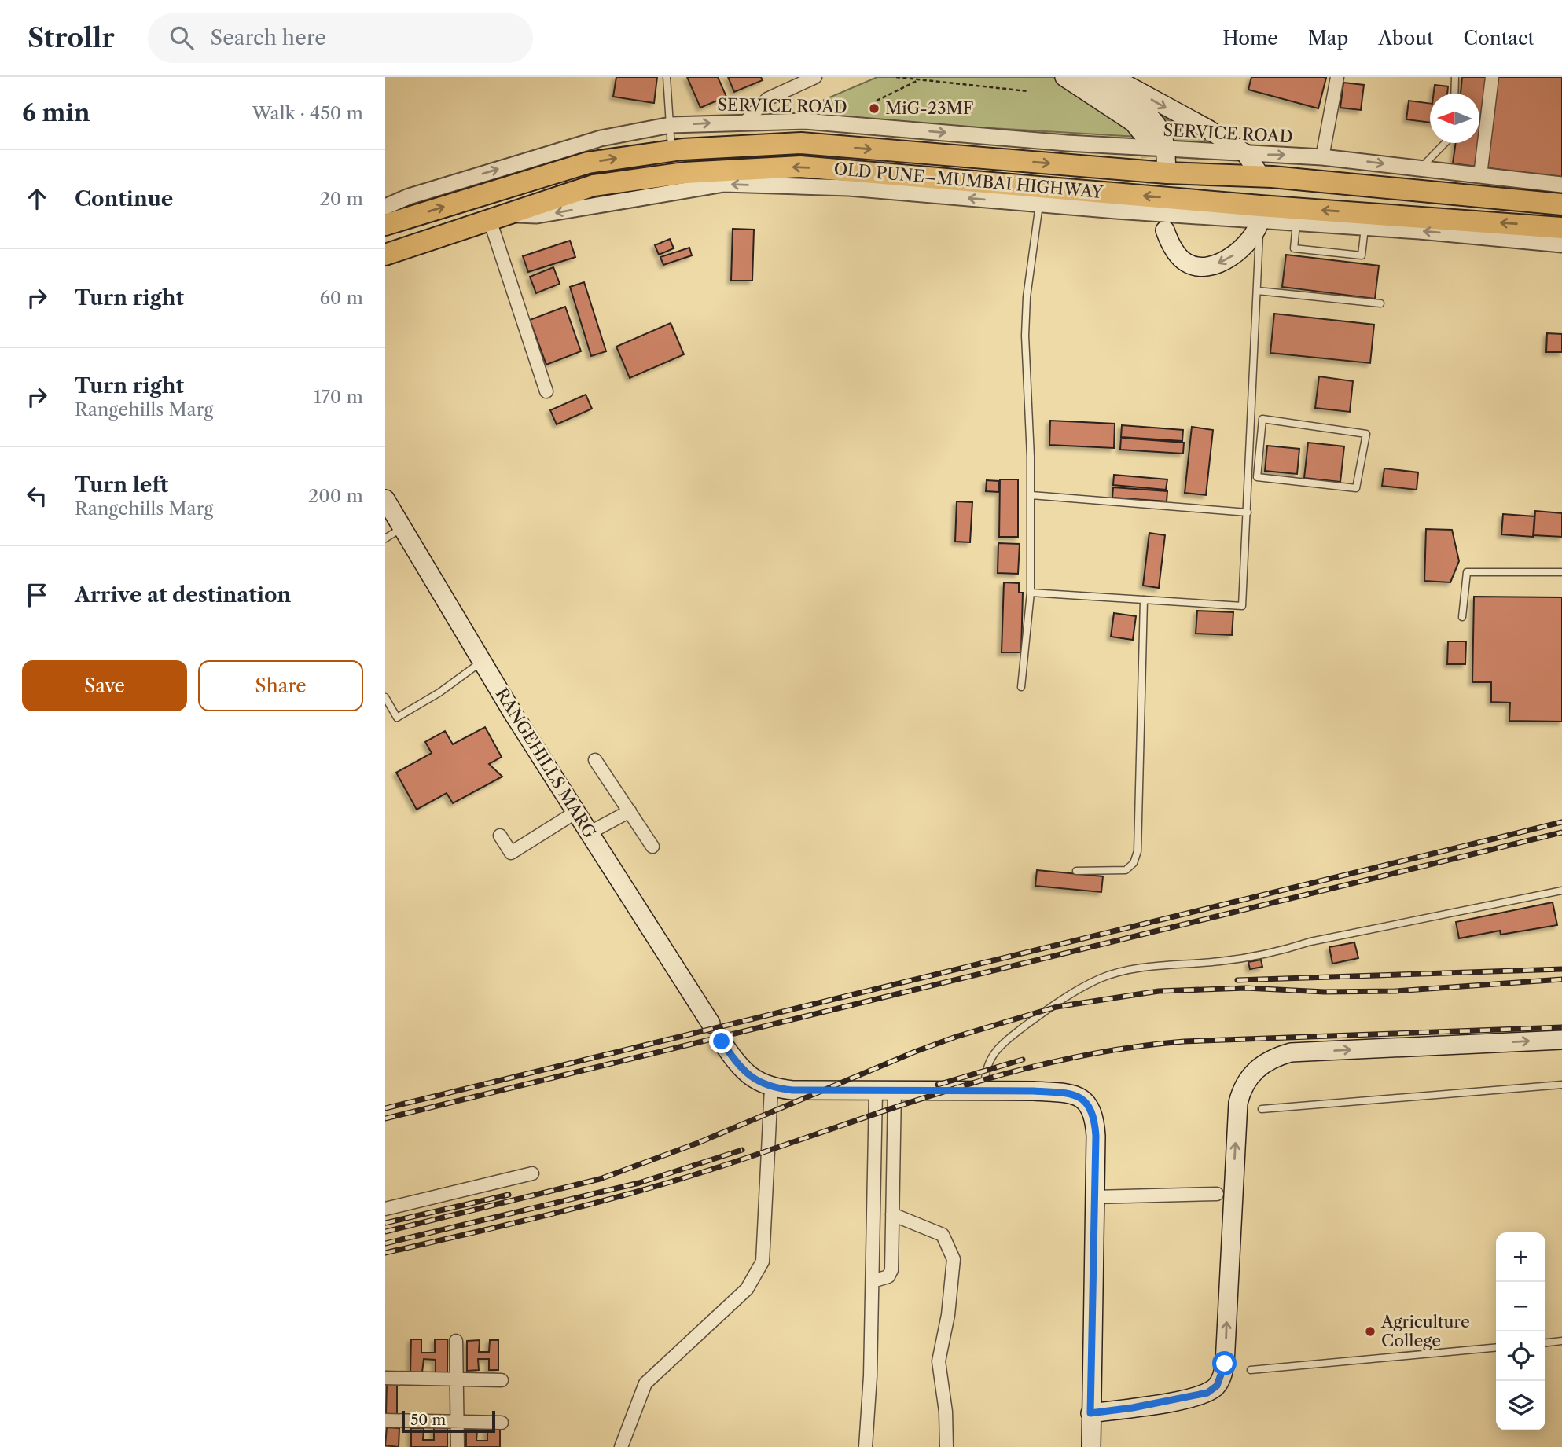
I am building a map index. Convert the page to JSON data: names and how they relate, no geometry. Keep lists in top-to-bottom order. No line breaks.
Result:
{"streets":{"highway":["OLD PUNE–MUMBAI HIGHWAY"],"main road":["RANGEHILLS MARG"],"street":["SERVICE ROAD"]},"places":["MiG-23MF","Agriculture College"],"scale_bar":"50 m","north":"left","page":{"header":"Strollr","search":"Search here","nav":["Home","Map","About","Contact"],"heading":["6 min","Walk · 450 m"],"list":[["Continue","20 m"],["Turn right","60 m"],["Turn right","Rangehills Marg","170 m"],["Turn left","Rangehills Marg","200 m"],"Arrive at destination"],"buttons":["Save","Share"],"map_buttons":["+","−"],"scale":"50 m"}}
